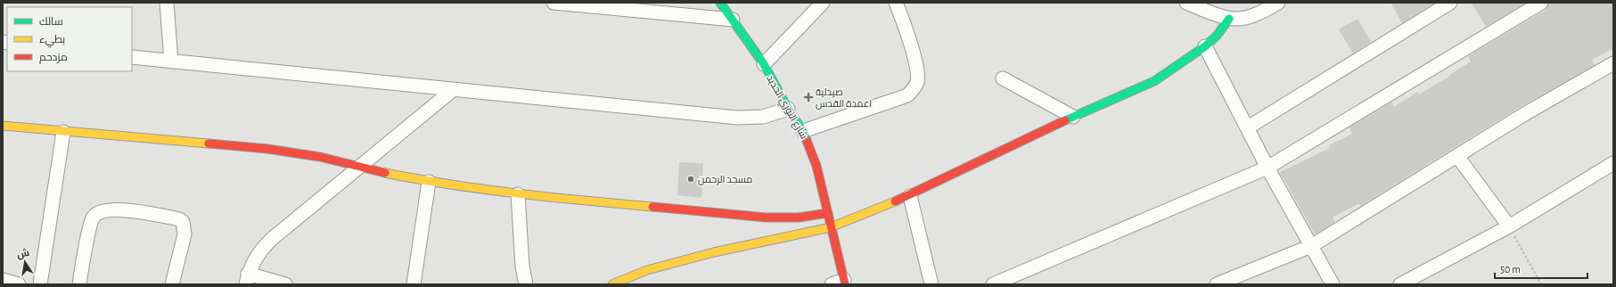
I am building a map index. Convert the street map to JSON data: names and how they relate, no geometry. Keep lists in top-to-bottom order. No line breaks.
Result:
{"streets":{"street":["شارع النوري الحديد"]},"places":{"health":["صيدلية اعمدة القدس"],"other":["مسجد الرحمن"]},"legend":["سالك","بطيء","مزدحم"],"scale_bar":"50 m","north":"top"}
